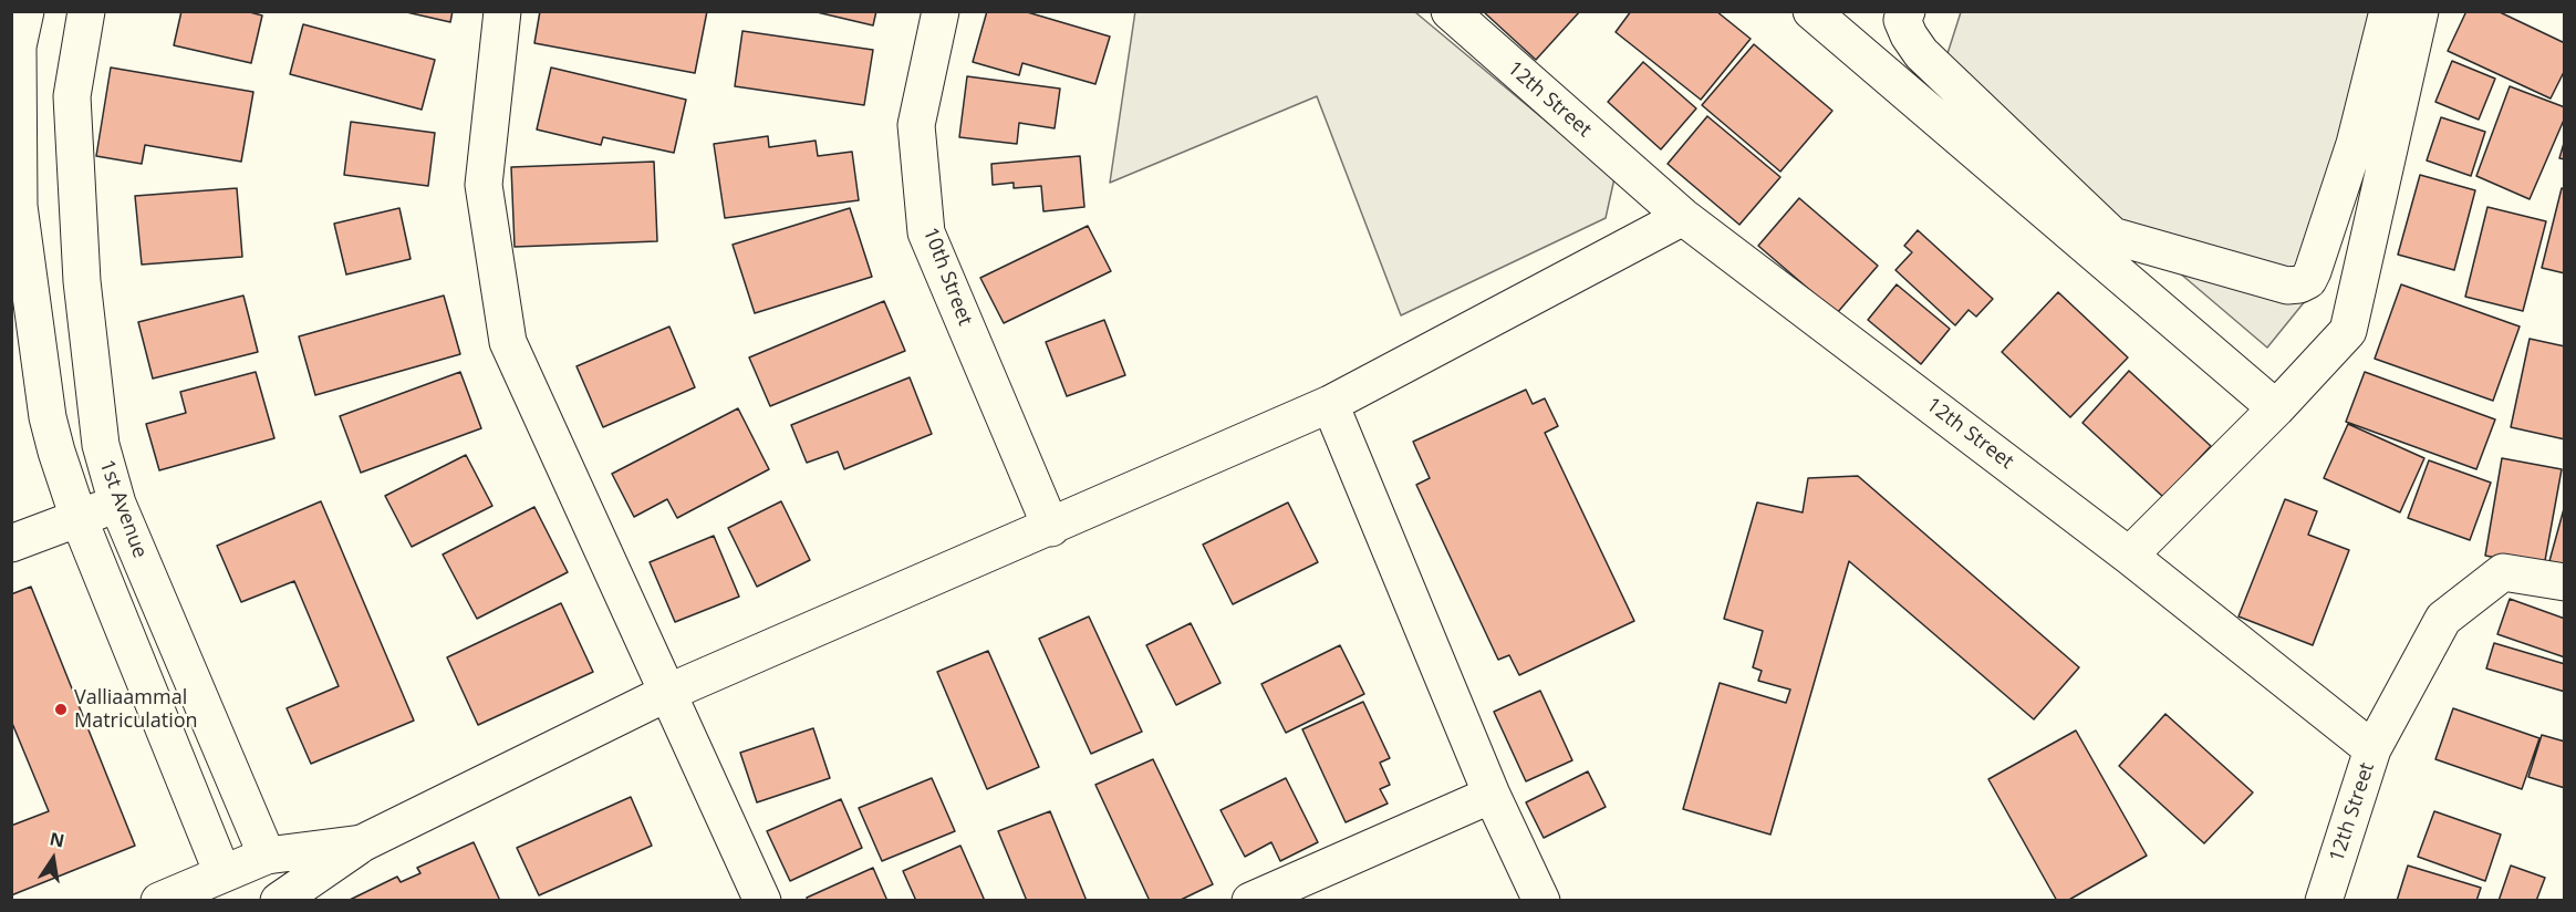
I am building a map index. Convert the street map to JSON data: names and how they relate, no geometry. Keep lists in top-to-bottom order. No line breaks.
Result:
{"streets":{"street":["12th Street","10th Street","1st Avenue"]},"places":["Valliaammal Matriculation"],"north":"top"}
